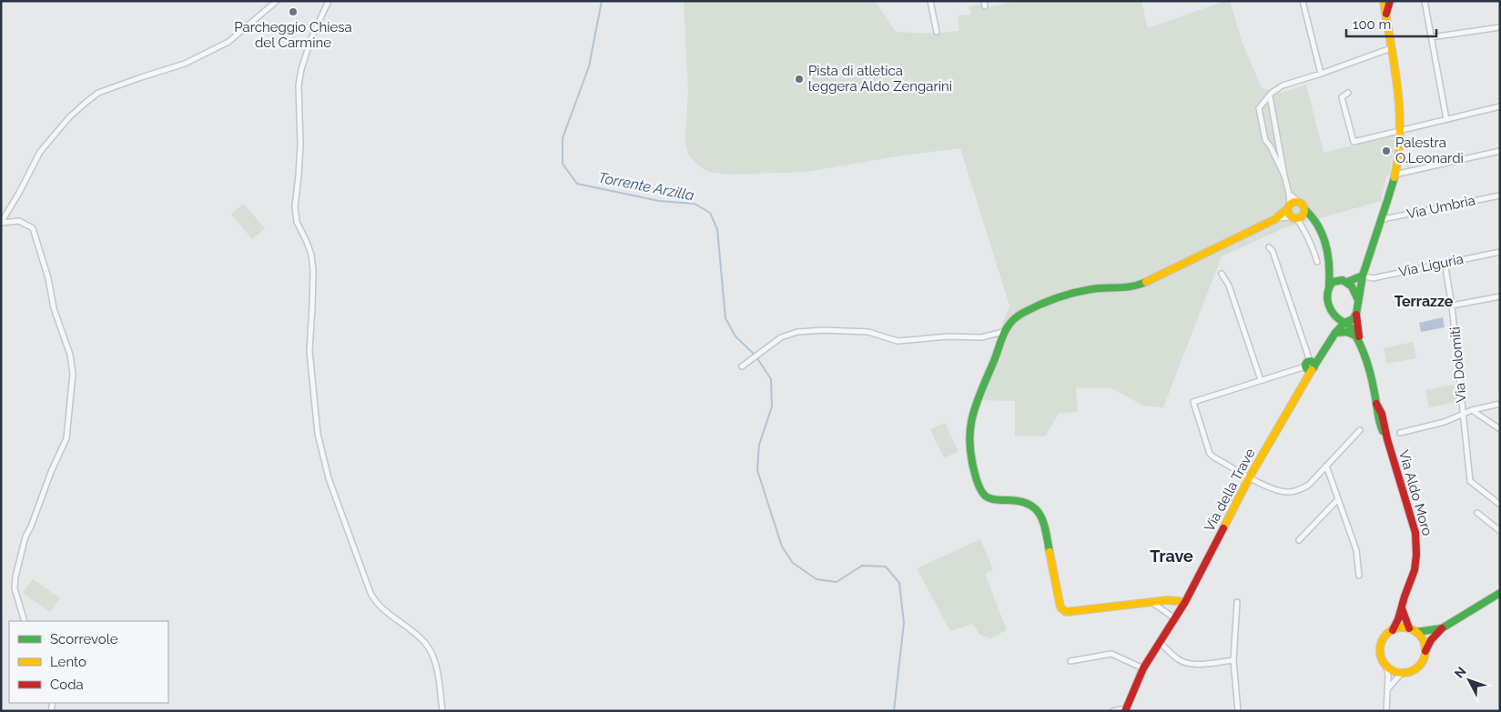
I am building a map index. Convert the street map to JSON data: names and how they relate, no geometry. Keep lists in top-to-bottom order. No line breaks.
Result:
{"streets":{"street":["Via Umbria","Via Liguria","Via Dolomiti","Via della Trave","Via Aldo Moro"]},"crossings":[["Via Liguria","Via Dolomiti"]],"districts":["Terrazze","Trave"],"water":["Torrente Arzilla"],"places":["Parcheggio Chiesa del Carmine","Pista di atletica leggera Aldo Zengarini","Palestra O.Leonardi"],"legend":["Scorrevole","Lento","Coda"],"scale_bar":"100 m","north":"top left"}
